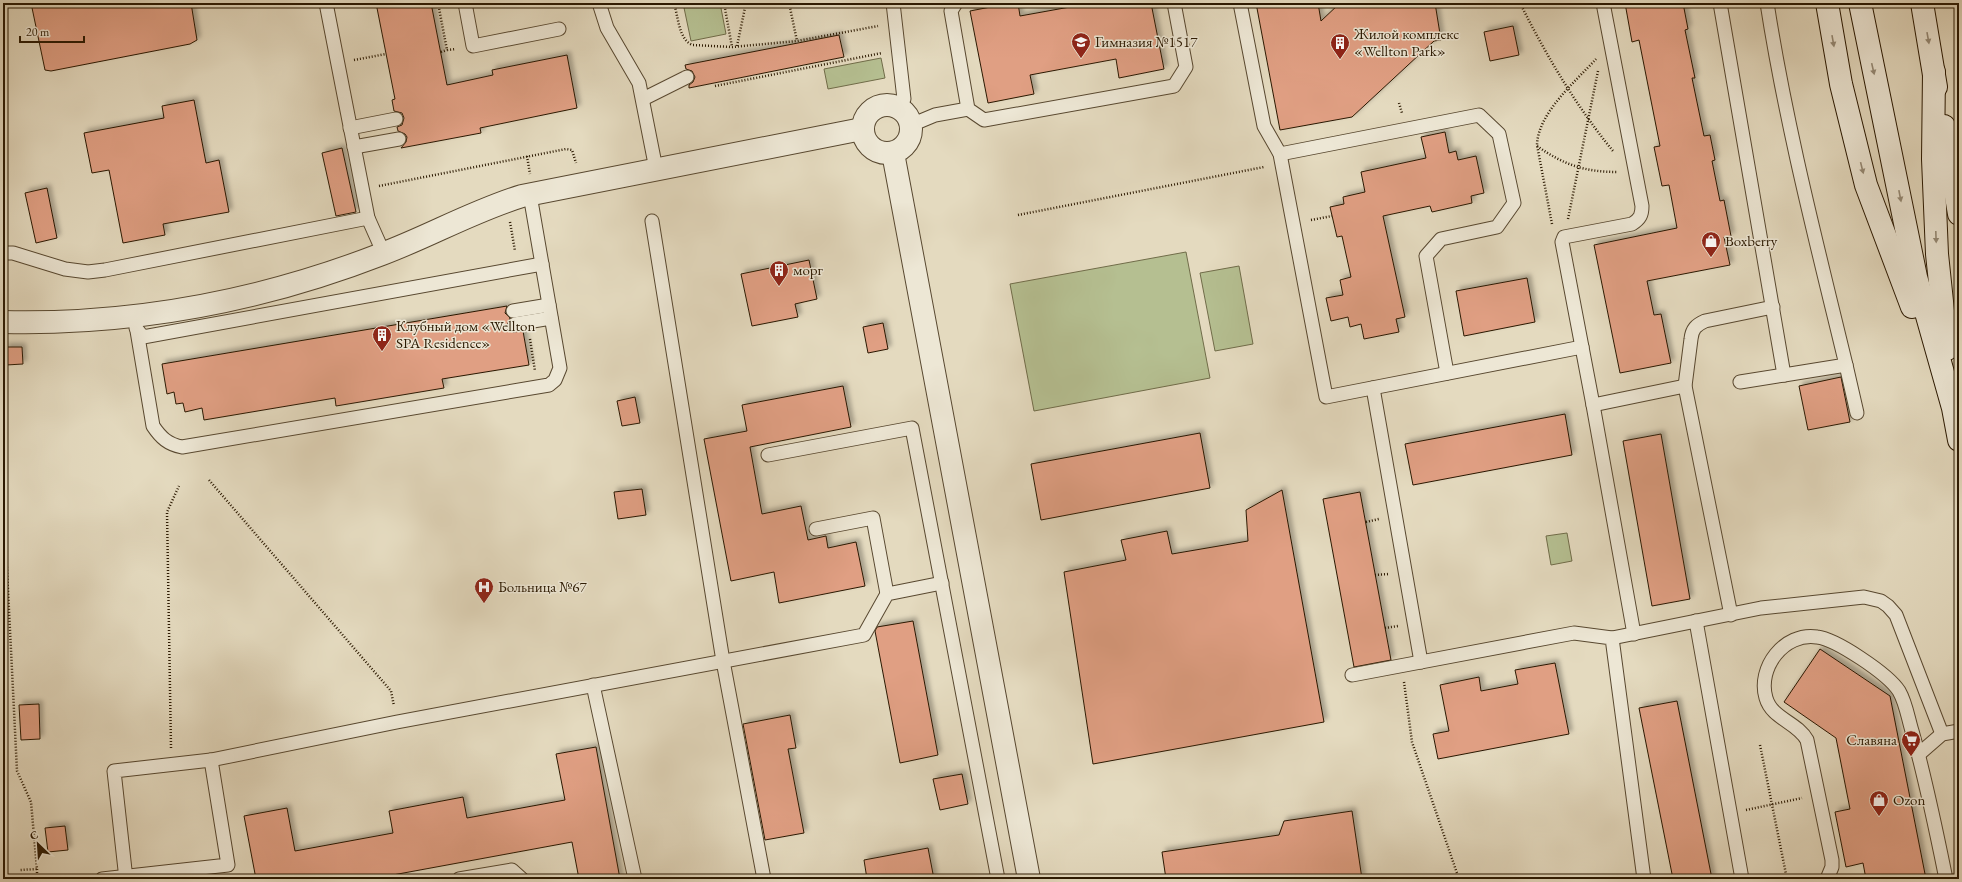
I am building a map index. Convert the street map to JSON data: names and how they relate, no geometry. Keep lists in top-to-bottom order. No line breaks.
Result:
{"places":{"school or university":["Гимназия №1517"],"building":["Жилой комплекс «Wellton Park»","морг","Клубный дом «Wellton SPA Residence»"],"shop":["Boxberry","Ozon"],"hospital":["Больница №67"],"supermarket":["Славяна"]},"scale_bar":"20 m","north":"top left"}
